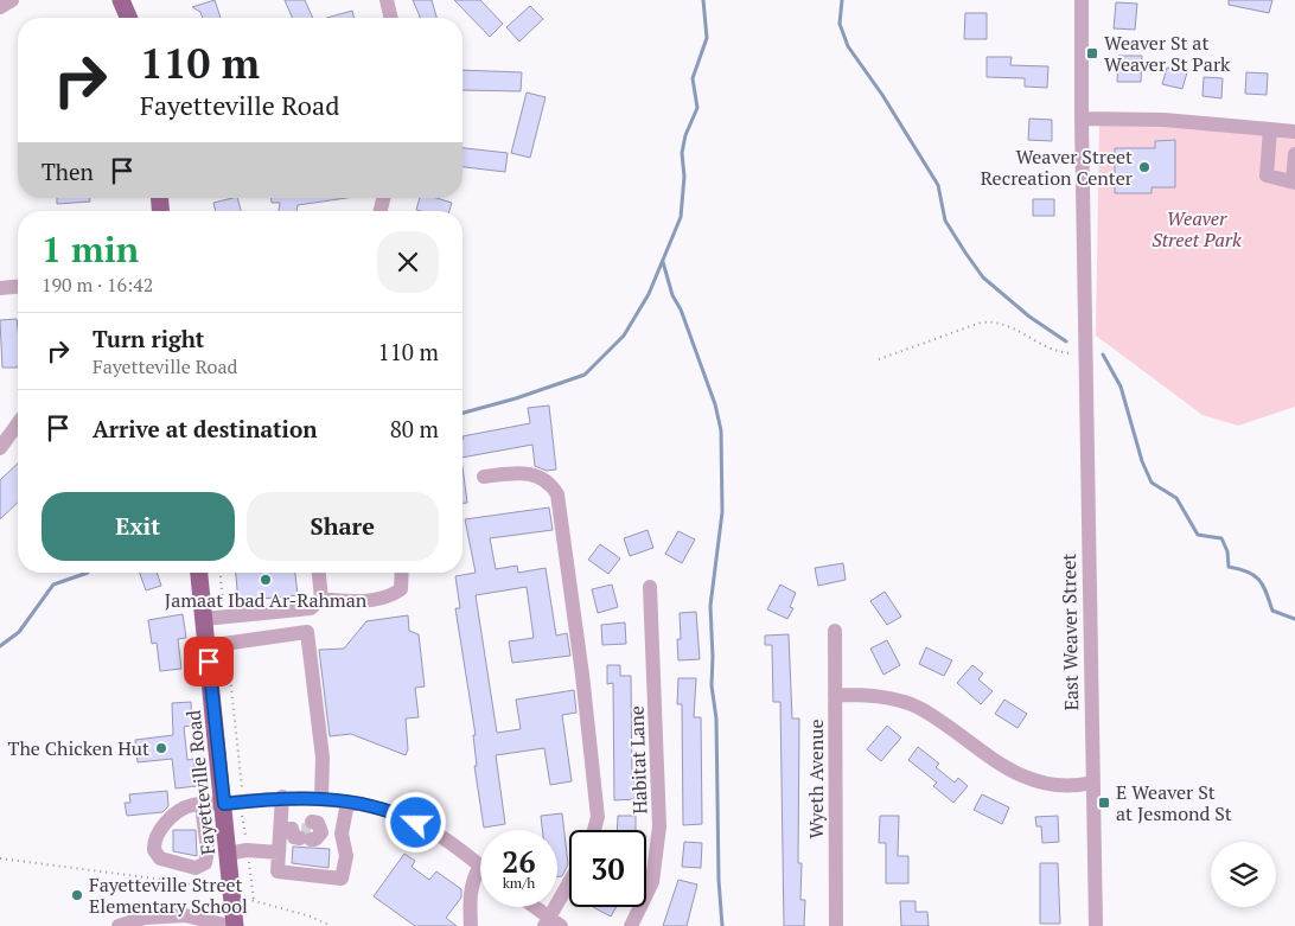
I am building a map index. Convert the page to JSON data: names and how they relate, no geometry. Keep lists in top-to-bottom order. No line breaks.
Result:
{"streets":{"main road":["Fayetteville Road"],"street":["East Weaver Street","Habitat Lane","Wyeth Avenue"]},"parks":["Weaver Street Park"],"places":{"transit":["Weaver St at Weaver St Park","E Weaver St at Jesmond St"],"other":["Weaver Street Recreation Center","Jamaat Ibad Ar-Rahman","The Chicken Hut","Fayetteville Street Elementary School"]},"page":{"turn":["110 m","Fayetteville Road"],"then":"Then","heading":["1 min","190 m · 16:42"],"list":[{"name":"Turn right","note":"Fayetteville Road","value":"110 m"},{"name":"Arrive at destination","value":"80 m"}],"buttons":["Exit","Share"],"speed":"26 km/h","limit":"30"}}
